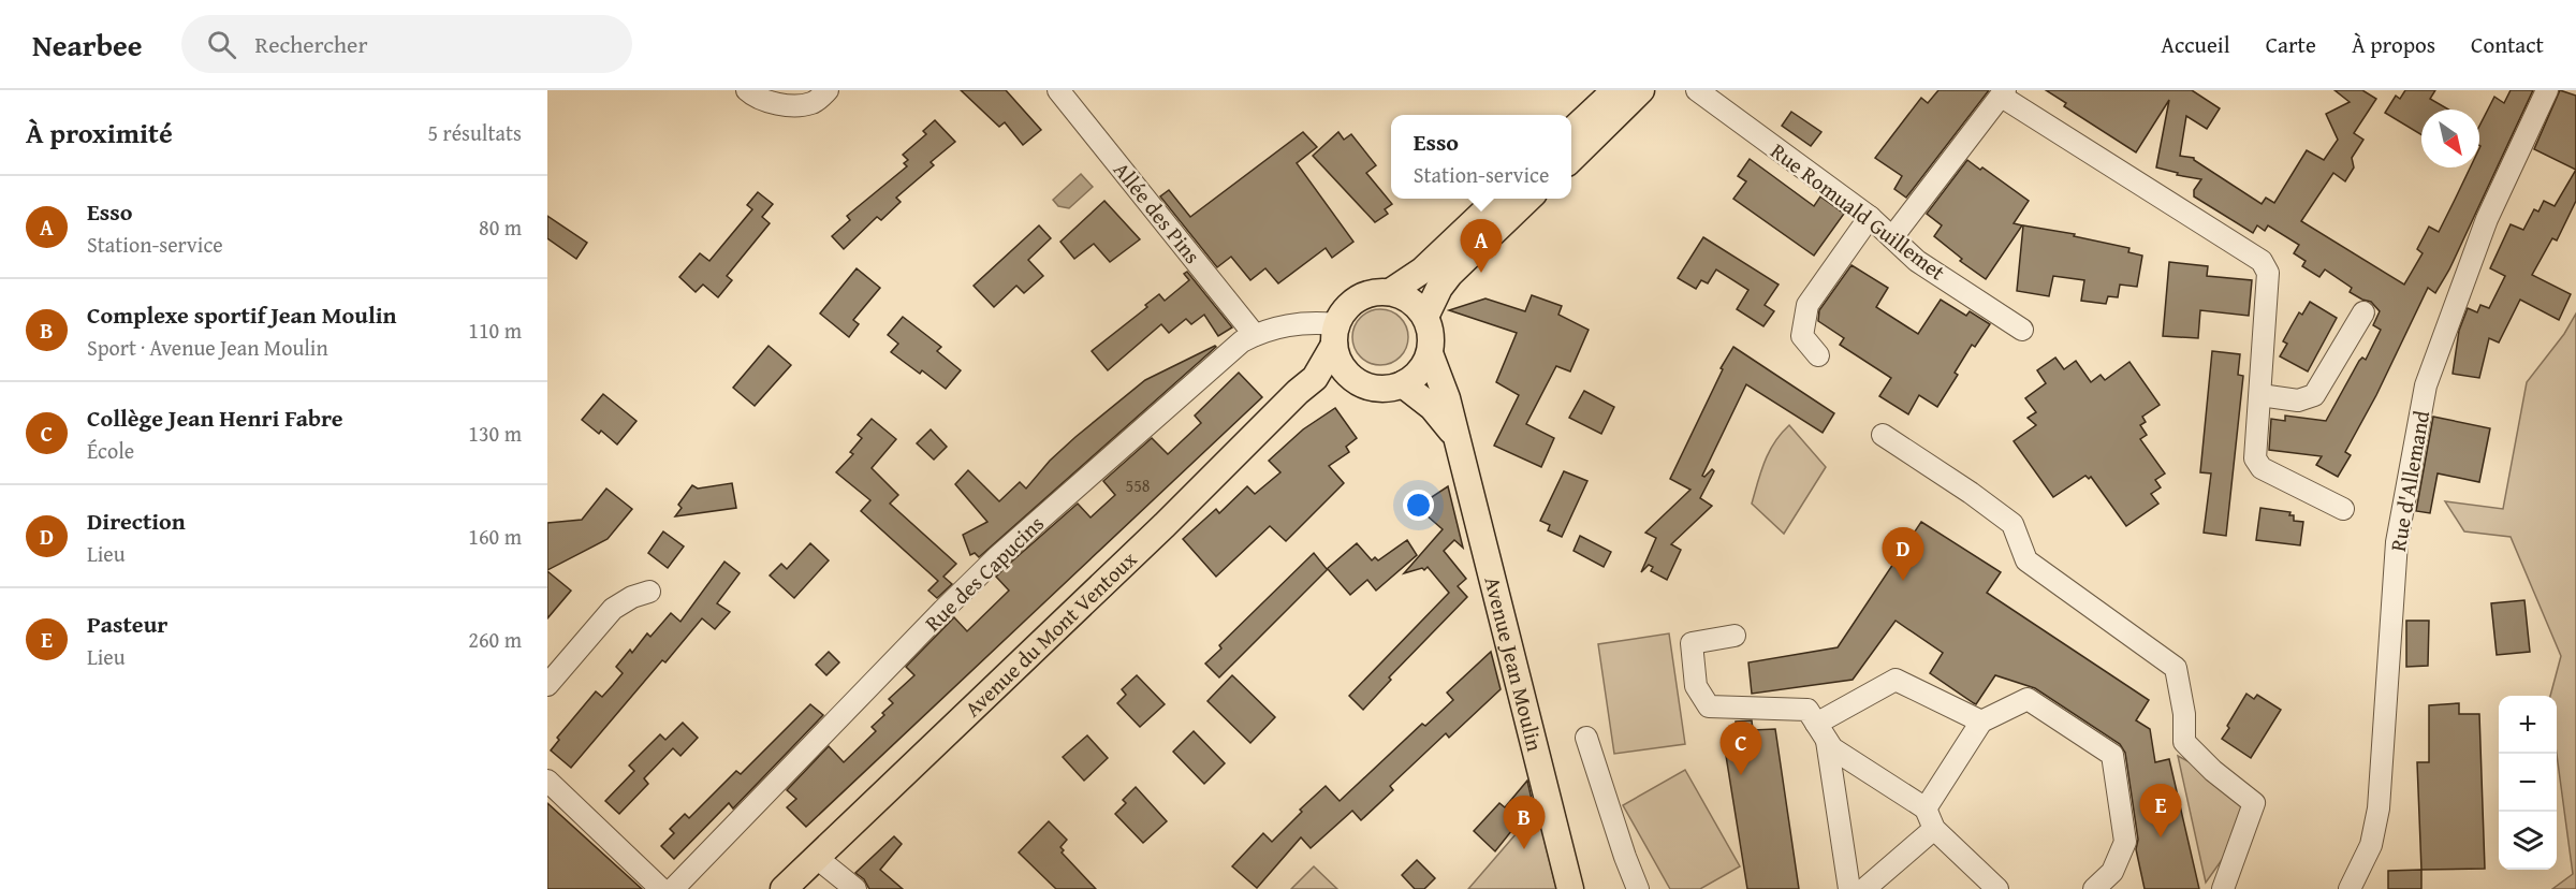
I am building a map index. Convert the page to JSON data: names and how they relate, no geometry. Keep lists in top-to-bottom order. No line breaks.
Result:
{"streets":{"main road":["Avenue du Mont Ventoux","Avenue Jean Moulin"],"street":["Rue Romuald Guillemet","Allée des Pins","Rue d'Allemand","Rue des Capucins"]},"crossings":[["Allée des Pins","Rue des Capucins"],["Rue des Capucins","Avenue du Mont Ventoux"],["Rue des Capucins","Avenue Jean Moulin"],["Avenue du Mont Ventoux","Avenue Jean Moulin"]],"house_numbers":["558"],"north":"bottom right","page":{"header":"Nearbee","search":"Rechercher","nav":["Accueil","Carte","À propos","Contact"],"heading":["À proximité","5 résultats"],"popup":["Esso","Station-service"],"list":[{"mark":"A","name":"Esso","note":"Station-service","value":"80 m"},{"mark":"B","name":"Complexe sportif Jean Moulin","note":"Sport · Avenue Jean Moulin","value":"110 m"},{"mark":"C","name":"Collège Jean Henri Fabre","note":"École","value":"130 m"},{"mark":"D","name":"Direction","note":"Lieu","value":"160 m"},{"mark":"E","name":"Pasteur","note":"Lieu","value":"260 m"}],"pins":["A","D","C","E","B"],"map_buttons":["+","−"]}}
